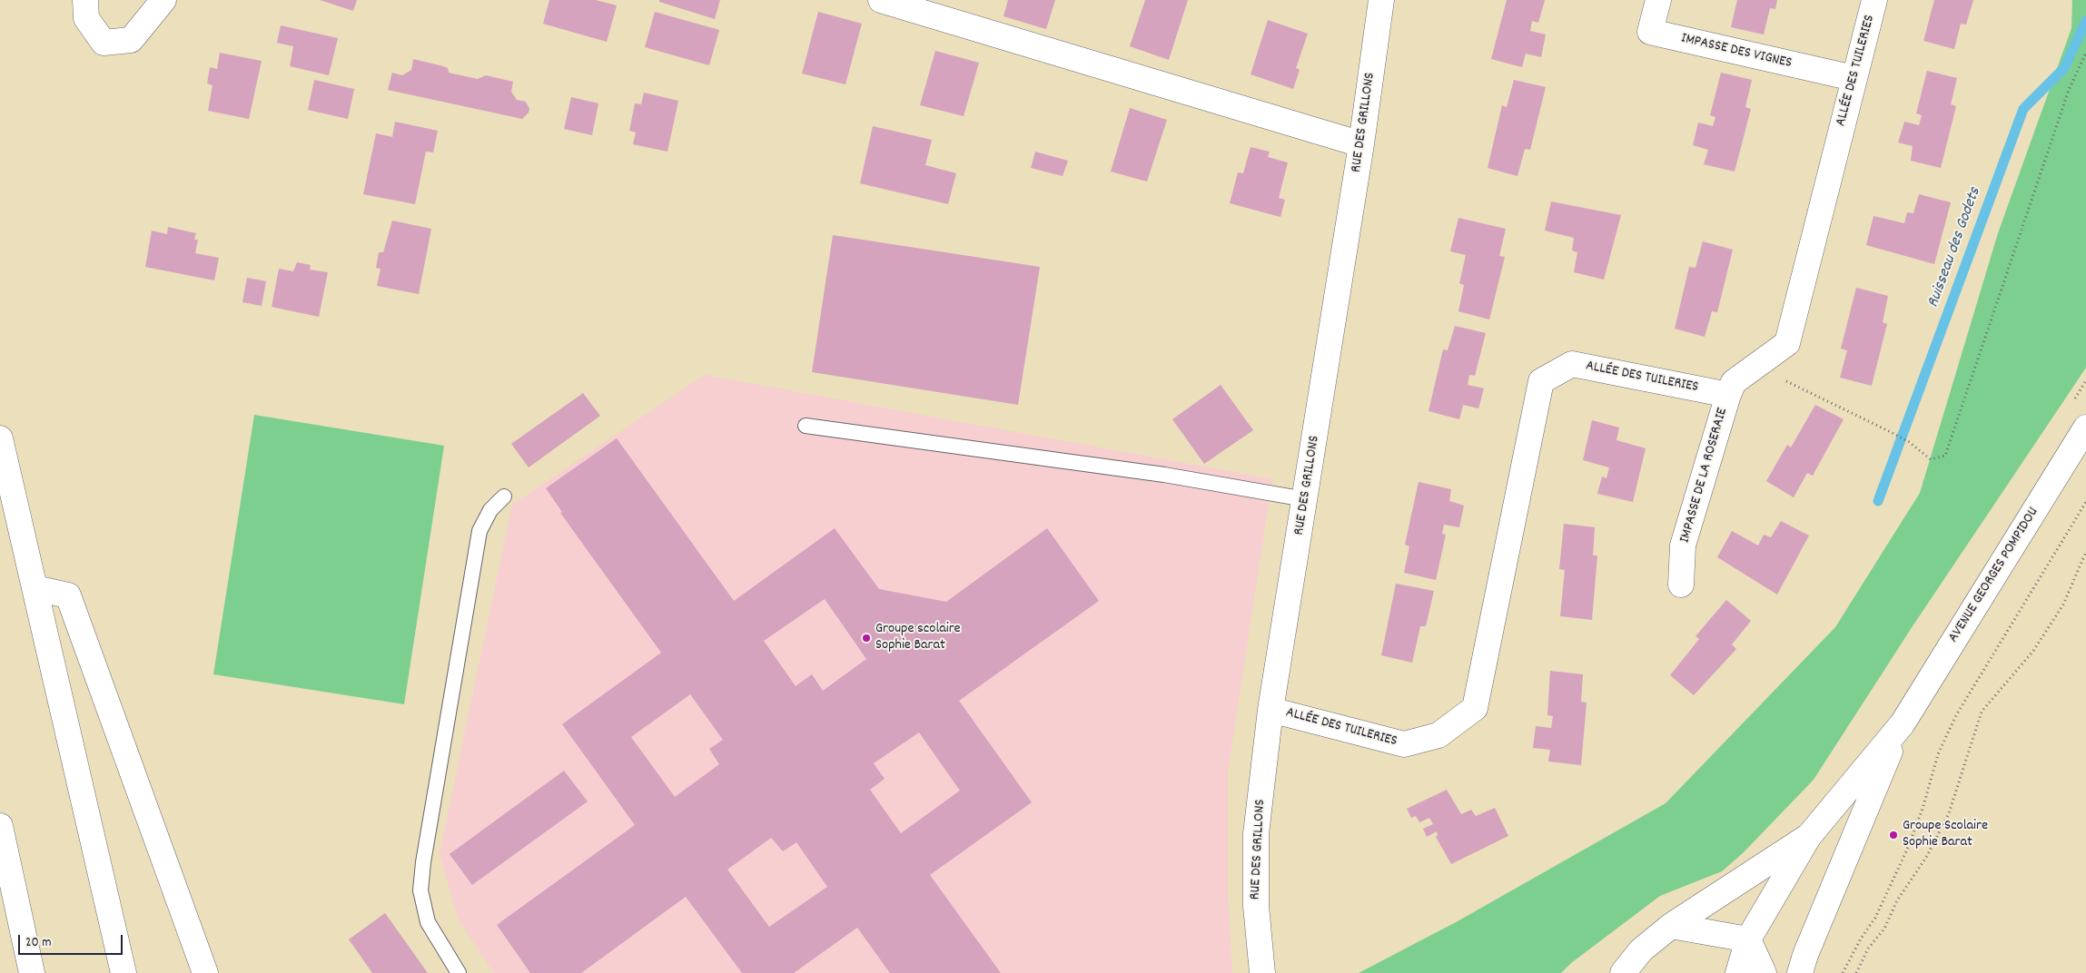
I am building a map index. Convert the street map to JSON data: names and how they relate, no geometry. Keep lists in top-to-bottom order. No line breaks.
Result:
{"streets":{"main road":["IMPASSE DES VIGNES","ALLÉE DES TUILERIES","RUE DES GRILLONS","IMPASSE DE LA ROSERAIE","AVENUE GEORGES POMPIDOU"]},"crossings":[["IMPASSE DES VIGNES","ALLÉE DES TUILERIES"],["ALLÉE DES TUILERIES","RUE DES GRILLONS"],["ALLÉE DES TUILERIES","IMPASSE DE LA ROSERAIE"]],"water":["Ruisseau des Godets"],"places":["Groupe scolaire Sophie Barat","Groupe Scolaire Sophie Barat"],"scale_bar":"20 m"}
